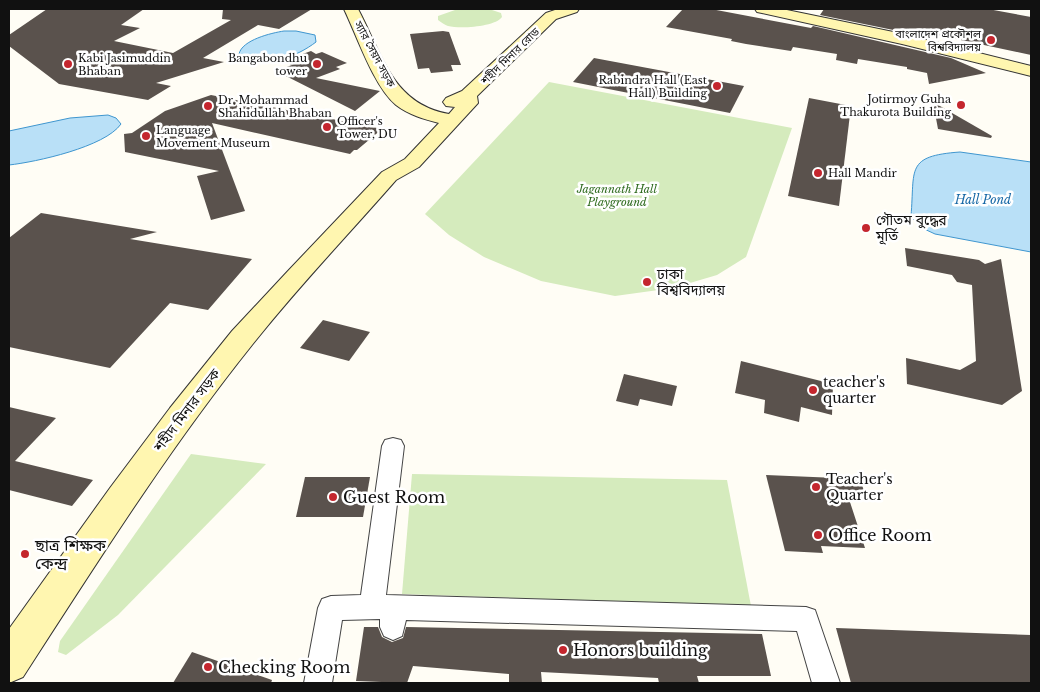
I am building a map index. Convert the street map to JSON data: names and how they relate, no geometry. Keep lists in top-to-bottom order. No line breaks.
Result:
{"streets":{"main road":["স্যার সৈয়দ সড়ক","শহীদ মিনার রোড","শহীদ মিনার সড়ক"]},"crossings":[["স্যার সৈয়দ সড়ক","শহীদ মিনার রোড"],["স্যার সৈয়দ সড়ক","শহীদ মিনার সড়ক"],["শহীদ মিনার রোড","শহীদ মিনার সড়ক"]],"water":["Hall Pond"],"parks":["Jagannath Hall Playground"],"places":["বাংলাদেশ প্রকৌশল বিশ্ববিদ্যালয়","Kabi Jasimuddin Bhaban","Bangabondhu tower","Rabindra Hall (East Hall) Building","Jotirmoy Guha Thakurota Building","Dr. Mohammad Shahidullah Bhaban","Officer's Tower, DU","Language Movement Museum","Hall Mandir","গৌতম বুদ্ধের মূর্তি","ঢাকা বিশ্ববিদ্যালয়","teacher's quarter","Teacher's Quarter","Guest Room","Office Room","ছাত্র শিক্ষক কেন্দ্র","Honors building","Checking Room"]}
